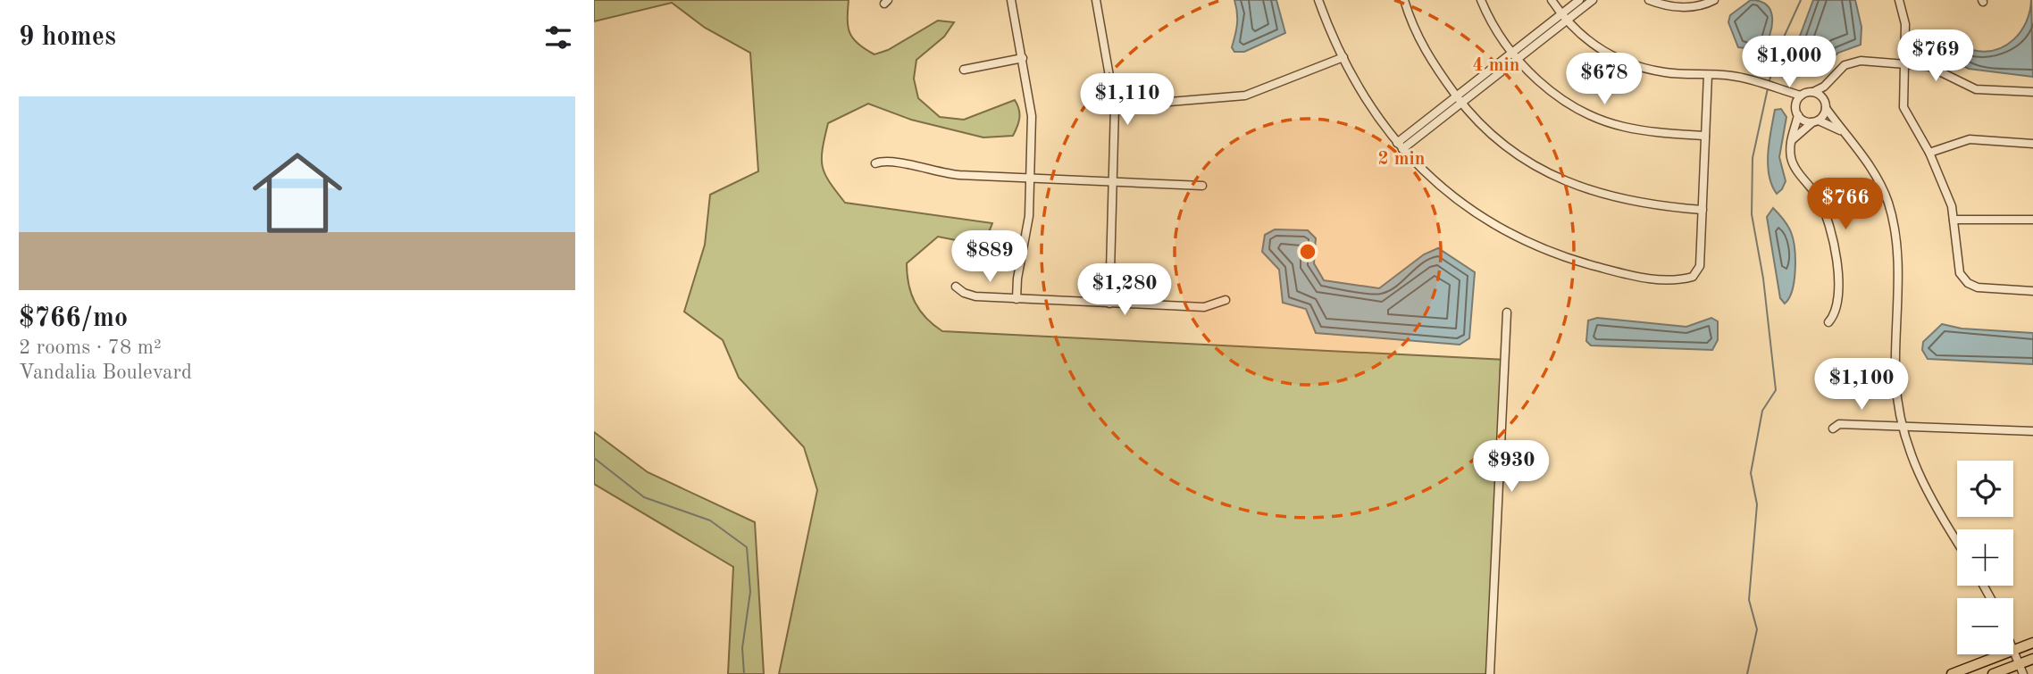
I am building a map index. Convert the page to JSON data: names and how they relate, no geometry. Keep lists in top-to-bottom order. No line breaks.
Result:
{"page":{"heading":"9 homes","price":["$769","$1,000","$678","$1,110","$766","$889","$1,280","$1,100","$930"],"list":[{"name":"$766/mo","note":"2 rooms · 78 m² · Vandalia Boulevard"}],"map_buttons":["+","−"]},"rings":["4 min","2 min"]}
